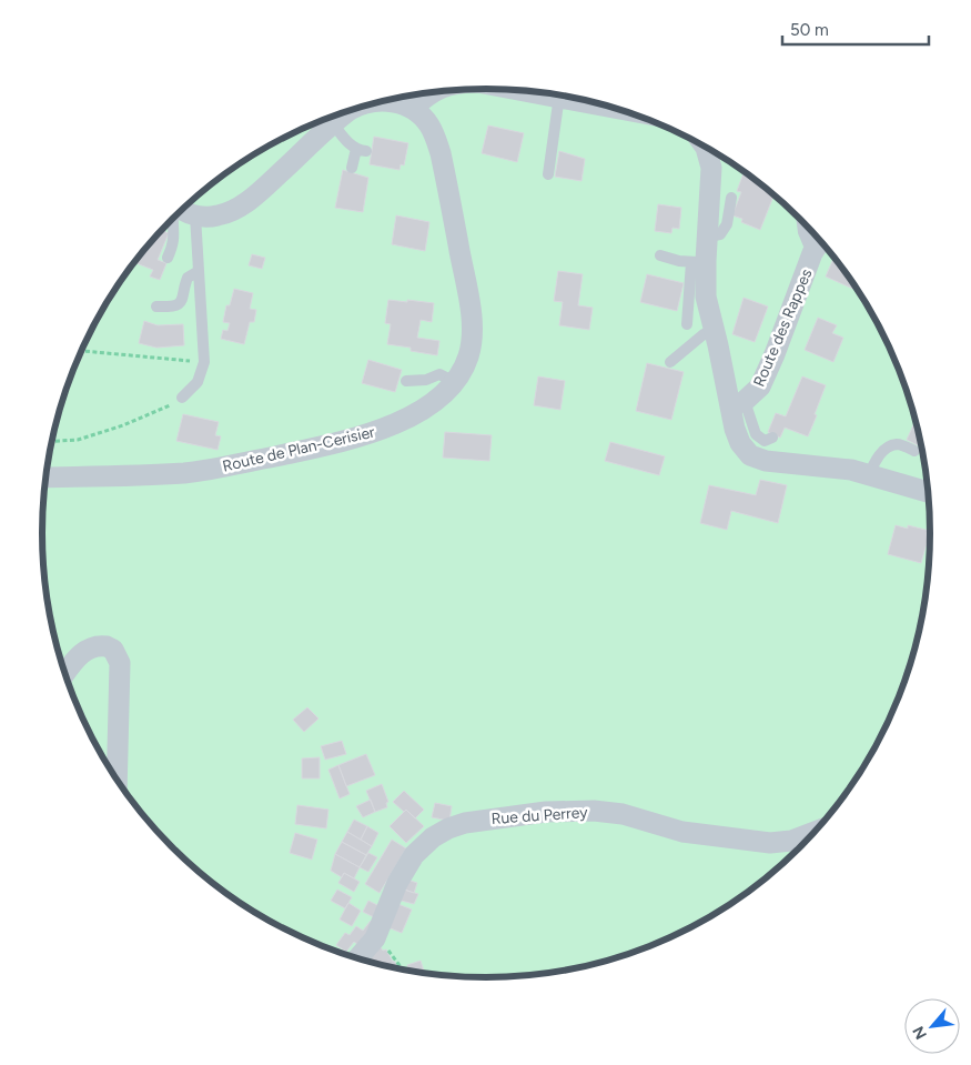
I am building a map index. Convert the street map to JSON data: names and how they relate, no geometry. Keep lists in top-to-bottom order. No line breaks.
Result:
{"streets":{"street":["Route des Rappes","Route de Plan-Cerisier","Rue du Perrey"]},"scale_bar":"50 m","north":"bottom left"}
